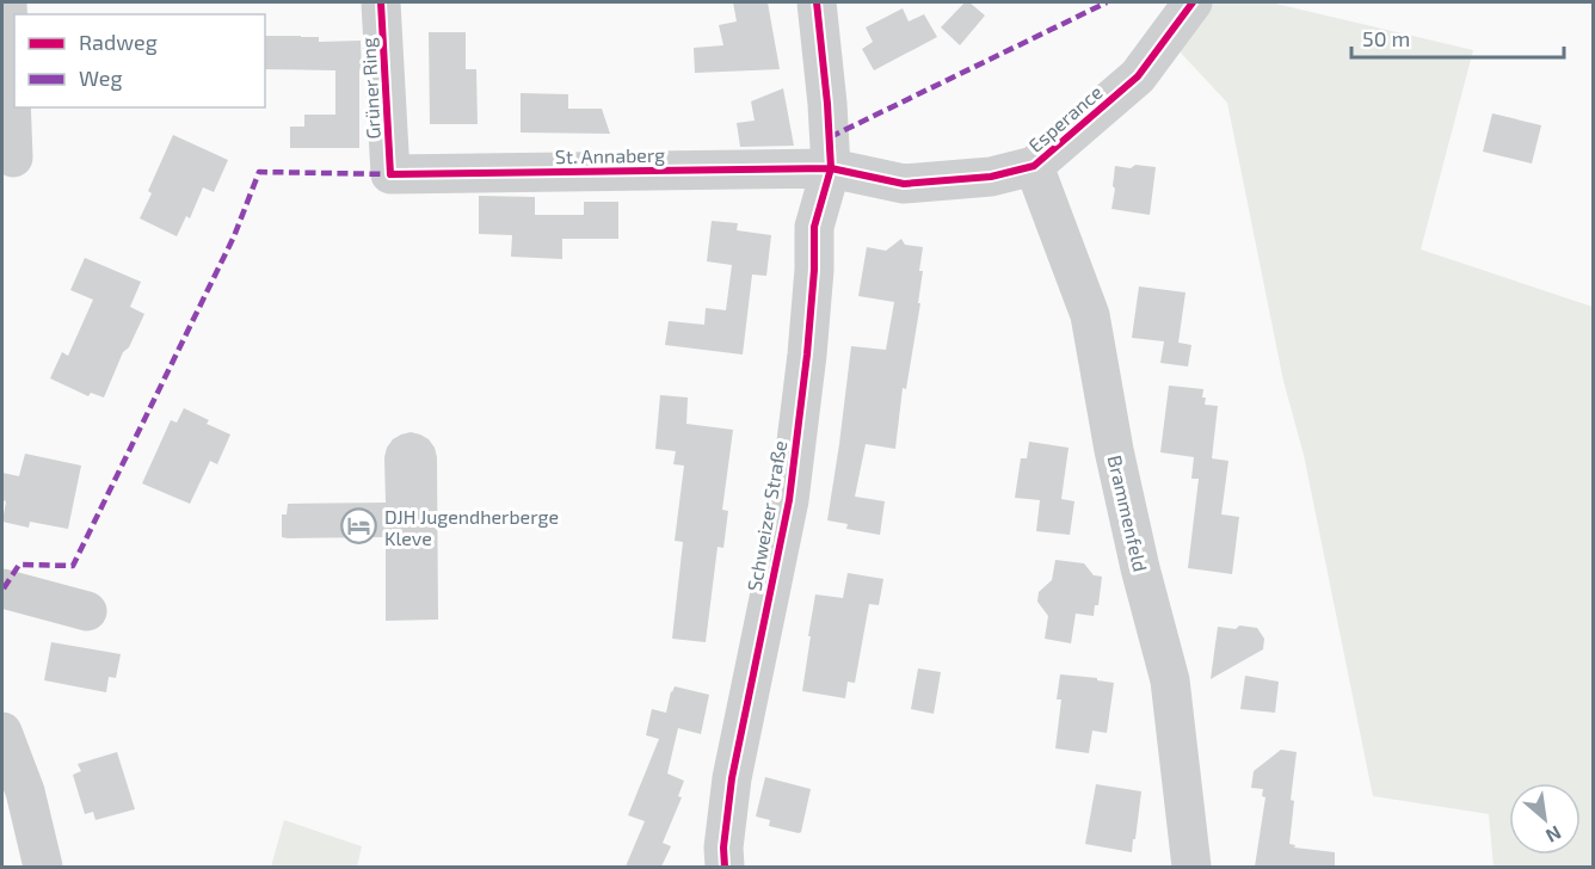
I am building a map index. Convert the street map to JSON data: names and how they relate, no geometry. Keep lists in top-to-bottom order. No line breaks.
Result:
{"streets":{"street":["Grüner Ring","Esperance","St. Annaberg","Brammenfeld","Schweizer Straße"]},"crossings":[["Grüner Ring","St. Annaberg"],["Esperance","St. Annaberg"],["Esperance","Brammenfeld"],["Esperance","Schweizer Straße"],["St. Annaberg","Schweizer Straße"]],"places":{"hotel":["DJH Jugendherberge Kleve"]},"legend":["Radweg","Weg"],"scale_bar":"50 m","north":"bottom right"}
